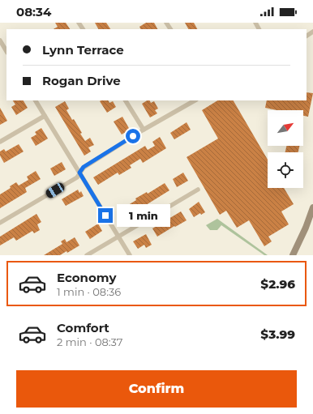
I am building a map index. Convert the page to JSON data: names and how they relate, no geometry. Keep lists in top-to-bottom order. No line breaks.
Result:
{"north":"top right","page":{"status":"08:34","banner":["Lynn Terrace","Rogan Drive"],"bubble":"1 min","list":[{"name":"Economy","note":"1 min · 08:36","value":"$2.96"},{"name":"Comfort","note":"2 min · 08:37","value":"$3.99"}],"buttons":"Confirm"}}
